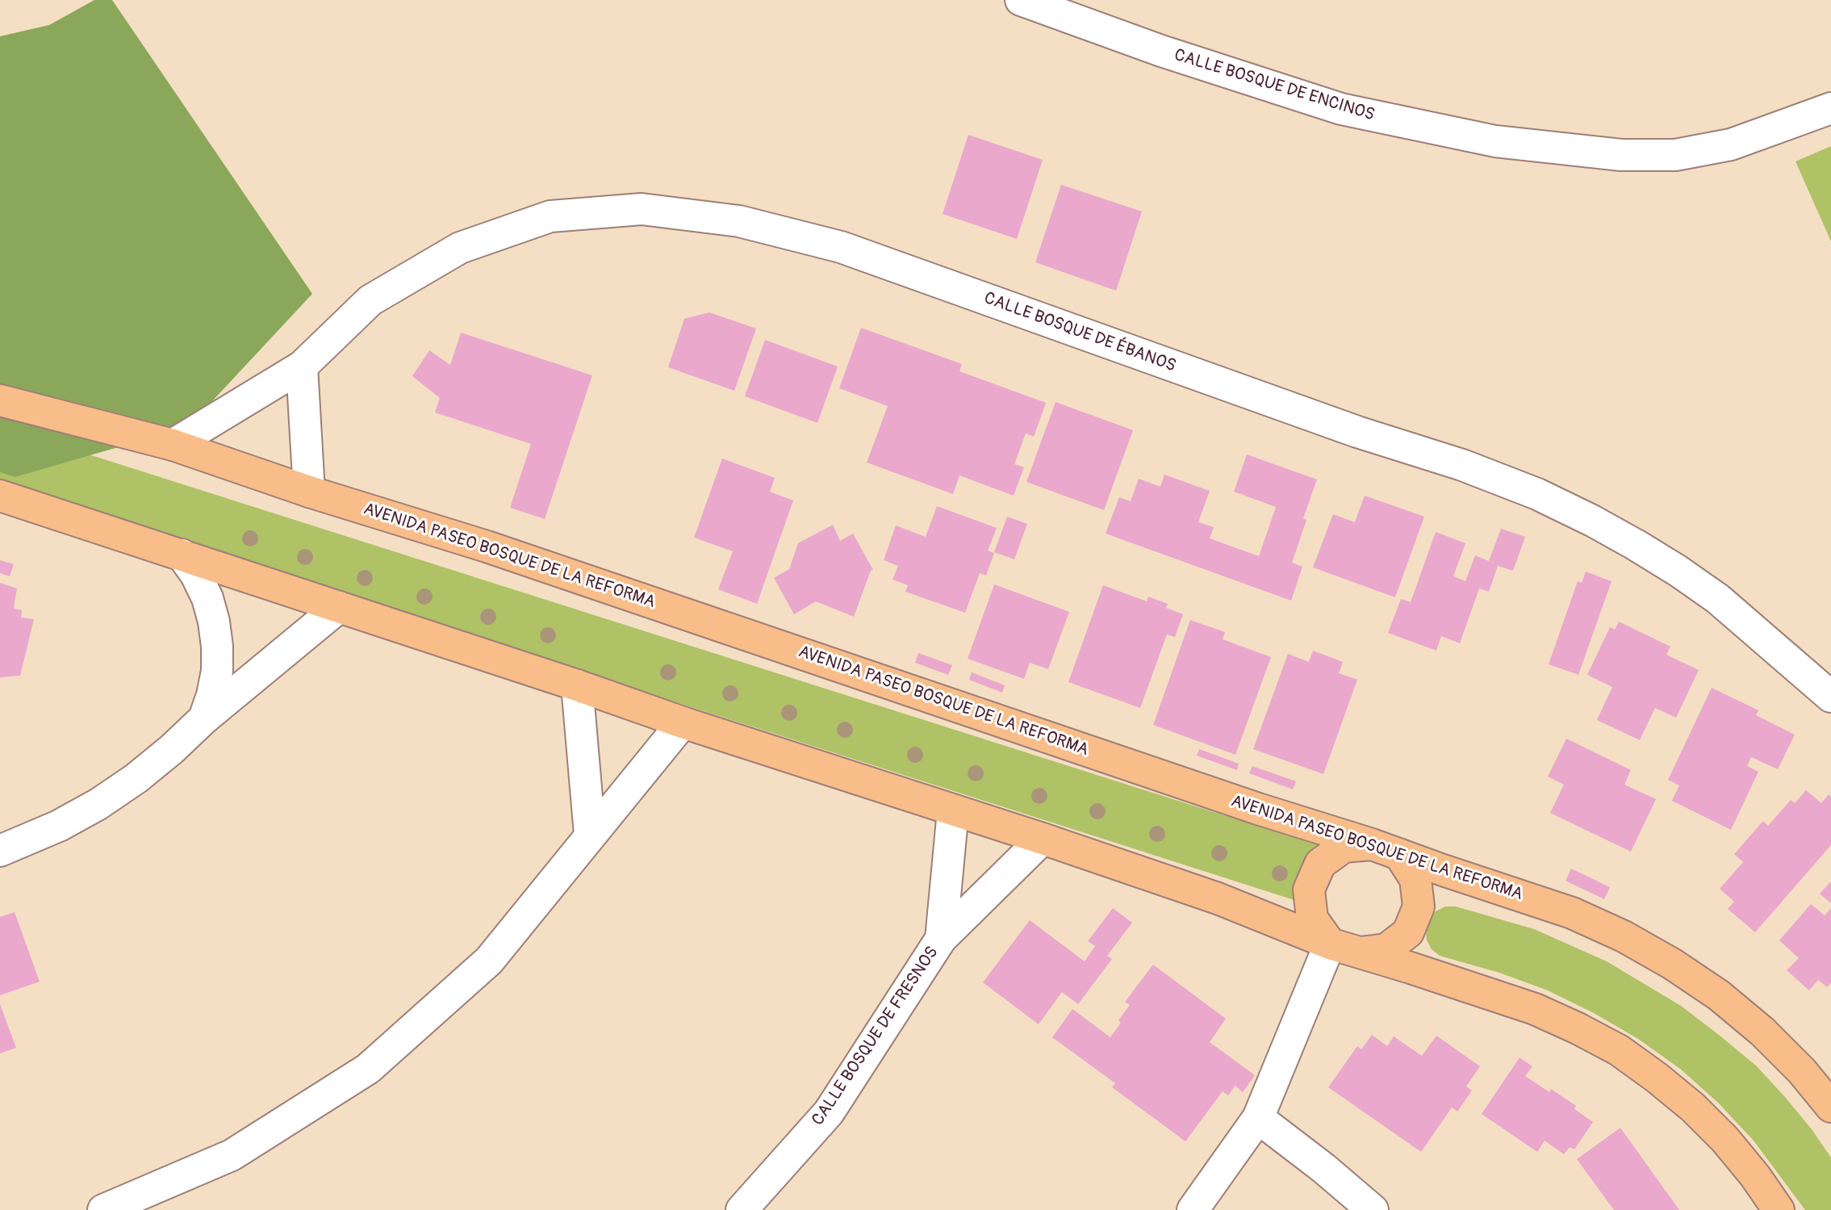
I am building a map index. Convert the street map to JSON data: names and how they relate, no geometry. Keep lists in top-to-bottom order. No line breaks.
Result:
{"streets":{"main road":["AVENIDA PASEO BOSQUE DE LA REFORMA"],"street":["CALLE BOSQUE DE ENCINOS","CALLE BOSQUE DE ÉBANOS","CALLE BOSQUE DE FRESNOS"]},"crossings":[["CALLE BOSQUE DE ÉBANOS","AVENIDA PASEO BOSQUE DE LA REFORMA"]]}
